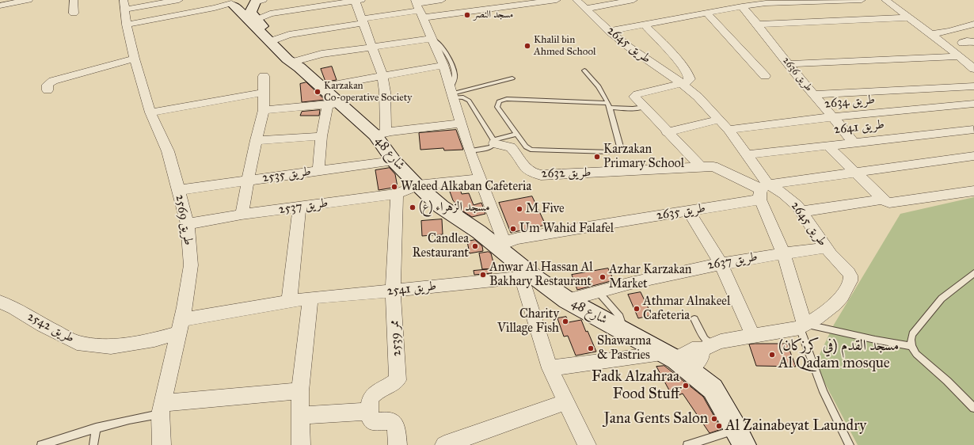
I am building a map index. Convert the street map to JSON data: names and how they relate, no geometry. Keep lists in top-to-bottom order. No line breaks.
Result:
{"streets":{"street":["طريق 2645","طريق 2636","طريق 2634","طريق 2641","شارع 48","طريق 2632","طريق 2535","طريق 2537","طريق 2635","طريق 2569","طريق 2637","طريق 2541","طريق 2542","ممر 2539"]},"crossings":[["طريق 2645","طريق 2634"],["طريق 2645","طريق 2641"],["طريق 2645","طريق 2632"],["طريق 2645","طريق 2635"],["طريق 2645","طريق 2637"],["طريق 2636","طريق 2634"],["طريق 2636","طريق 2641"],["شارع 48","طريق 2535"],["شارع 48","طريق 2537"],["شارع 48","طريق 2635"],["شارع 48","طريق 2637"],["شارع 48","طريق 2541"],["طريق 2632","طريق 2635"],["طريق 2535","طريق 2569"],["طريق 2537","طريق 2569"],["طريق 2537","ممر 2539"],["طريق 2569","طريق 2541"],["طريق 2569","طريق 2542"],["طريق 2541","طريق 2542"],["طريق 2541","ممر 2539"]],"places":["مسجد النصر","Khalil bin Ahmed School","Karzakan Co-operative Society","Karzakan Primary School","Waleed Alkaban Cafeteria","مسجد الزهراء (ع)","M Five","Um Wahid Falafel","Candlea Restaurant","Anwar Al Hassan Al Bakhary Restaurant","Azhar Karzakan Market","Athmar Alnakeel Cafeteria","Charity Village Fish","Shawarma & Pastries","مسجد القدم (في كرزكان) Al Qadam mosque","Fadk Alzahraa Food Stuff","Jana Gents Salon","Al Zainabeyat Laundry"]}
